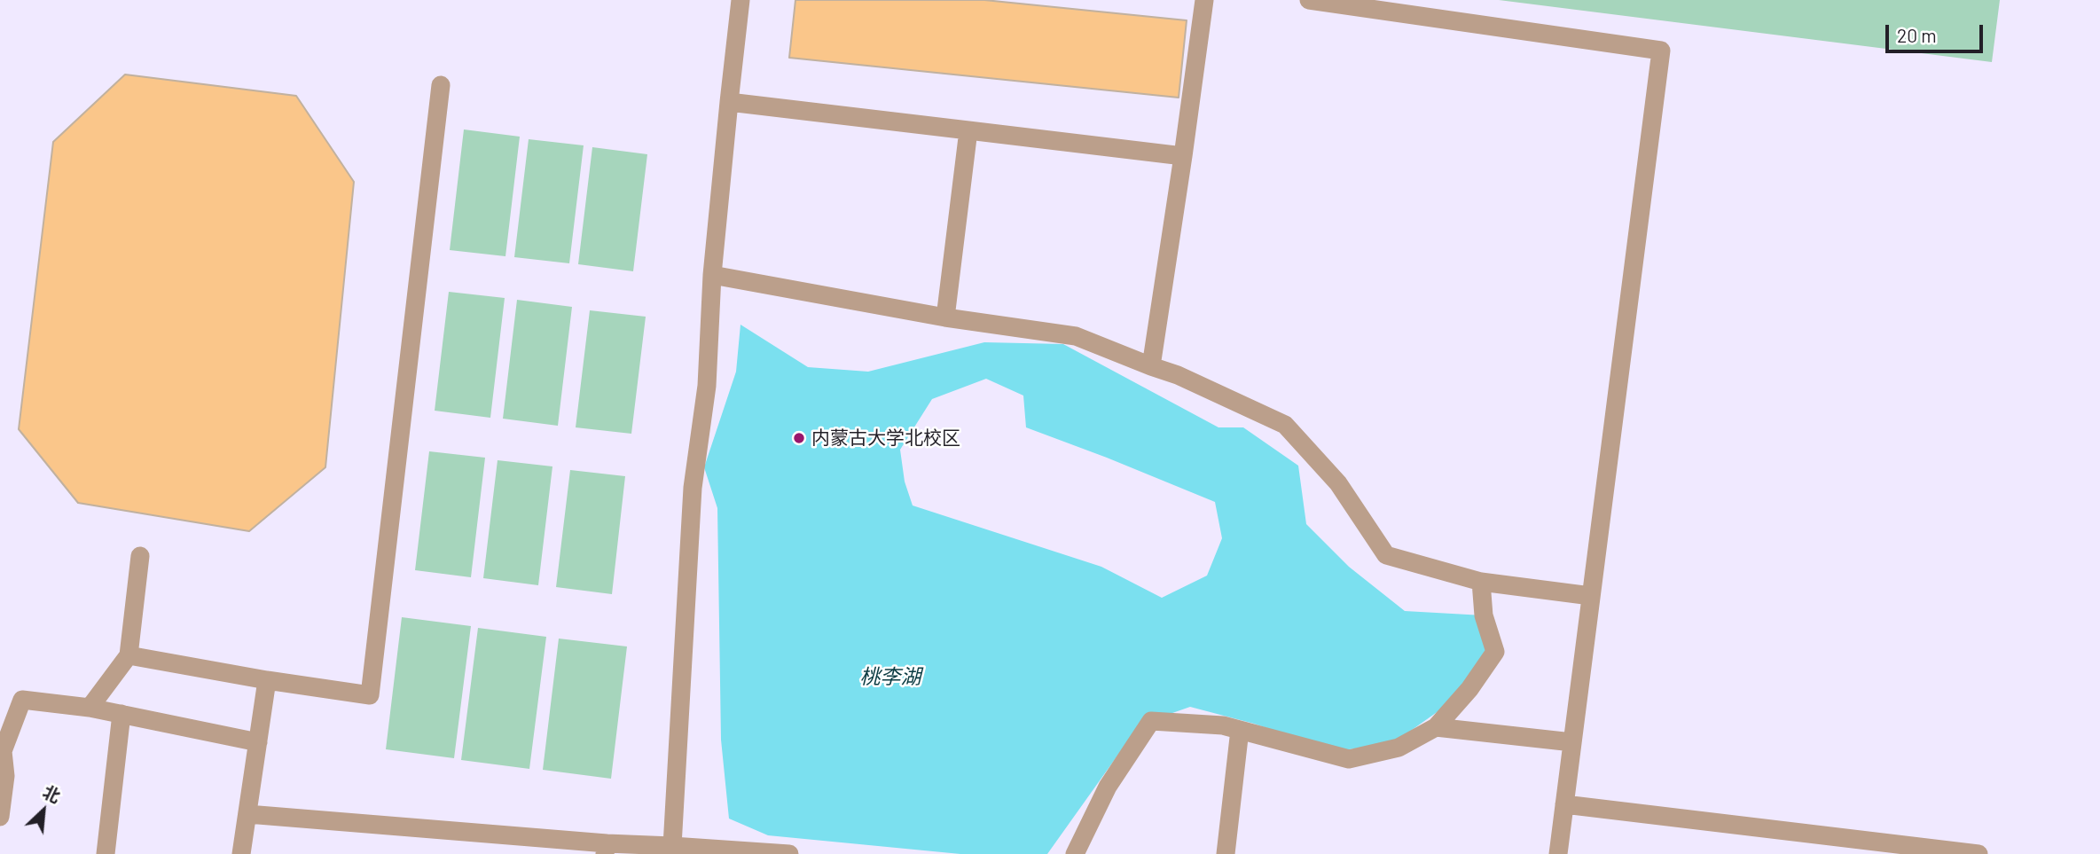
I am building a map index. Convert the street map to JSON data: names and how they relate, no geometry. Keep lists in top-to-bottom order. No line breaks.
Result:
{"water":["桃李湖"],"places":["内蒙古大学北校区"],"scale_bar":"20 m","north":"top right"}
